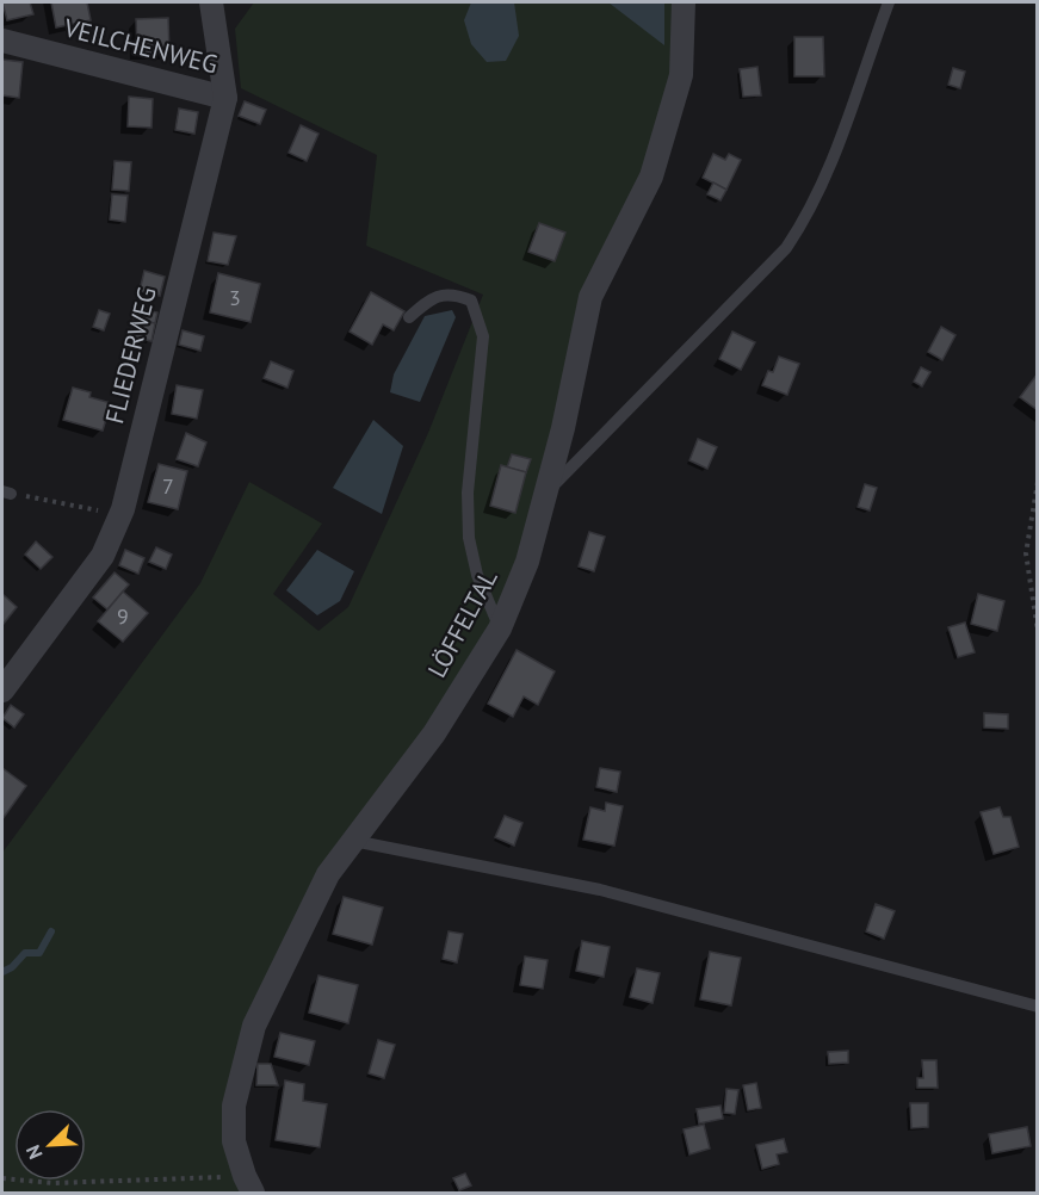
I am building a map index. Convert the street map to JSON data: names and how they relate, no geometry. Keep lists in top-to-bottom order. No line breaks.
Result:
{"streets":{"street":["VEILCHENWEG","FLIEDERWEG","LÖFFELTAL"]},"crossings":[["VEILCHENWEG","FLIEDERWEG"]],"house_numbers":["3","7","9"],"north":"bottom left"}
